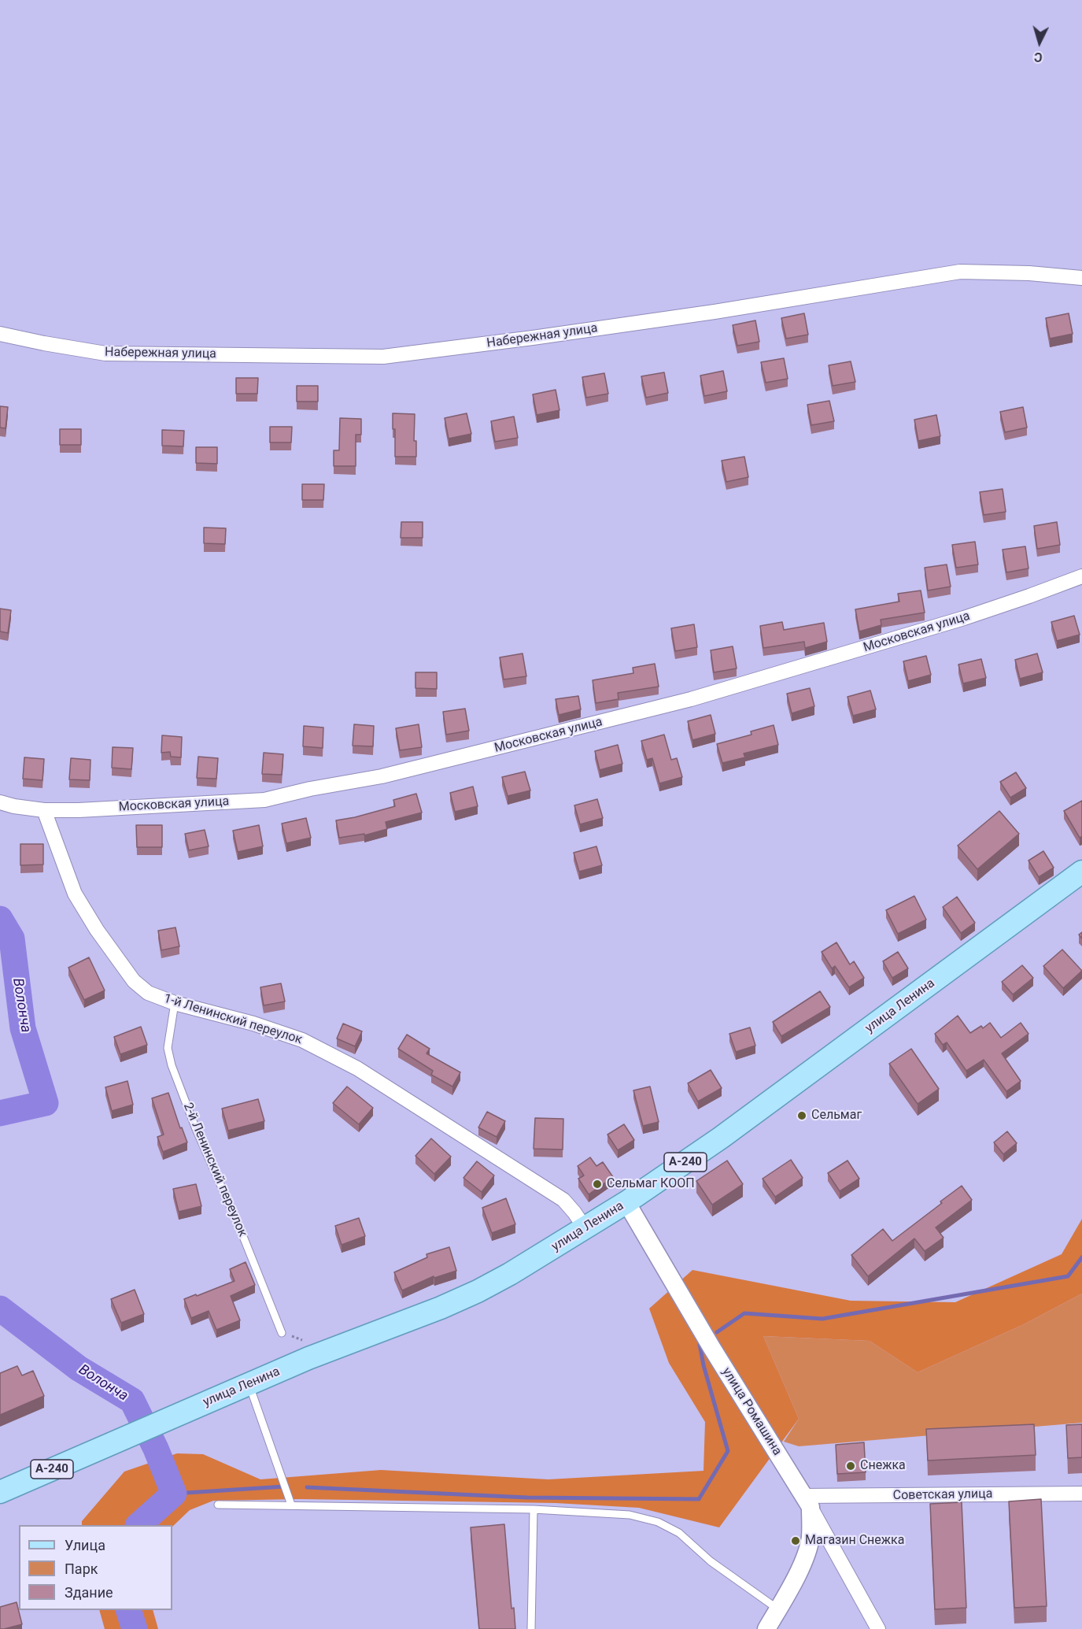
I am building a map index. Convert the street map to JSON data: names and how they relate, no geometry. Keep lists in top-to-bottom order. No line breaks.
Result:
{"streets":{"main road":["улица Ленина","А-240"],"street":["Набережная улица","Московская улица","1-й Ленинский переулок","улица Ромашина","Советская улица"],"lane":["2-й Ленинский переулок"]},"crossings":[["Московская улица","1-й Ленинский переулок"],["улица Ленина","1-й Ленинский переулок"],["улица Ленина","улица Ромашина"],["1-й Ленинский переулок","2-й Ленинский переулок"],["улица Ромашина","Советская улица"]],"water":["Волонча"],"places":["Сельмаг","Сельмаг КООП","Снежка","Магазин Снежка"],"legend":["Улица","Парк","Здание"],"north":"bottom"}
